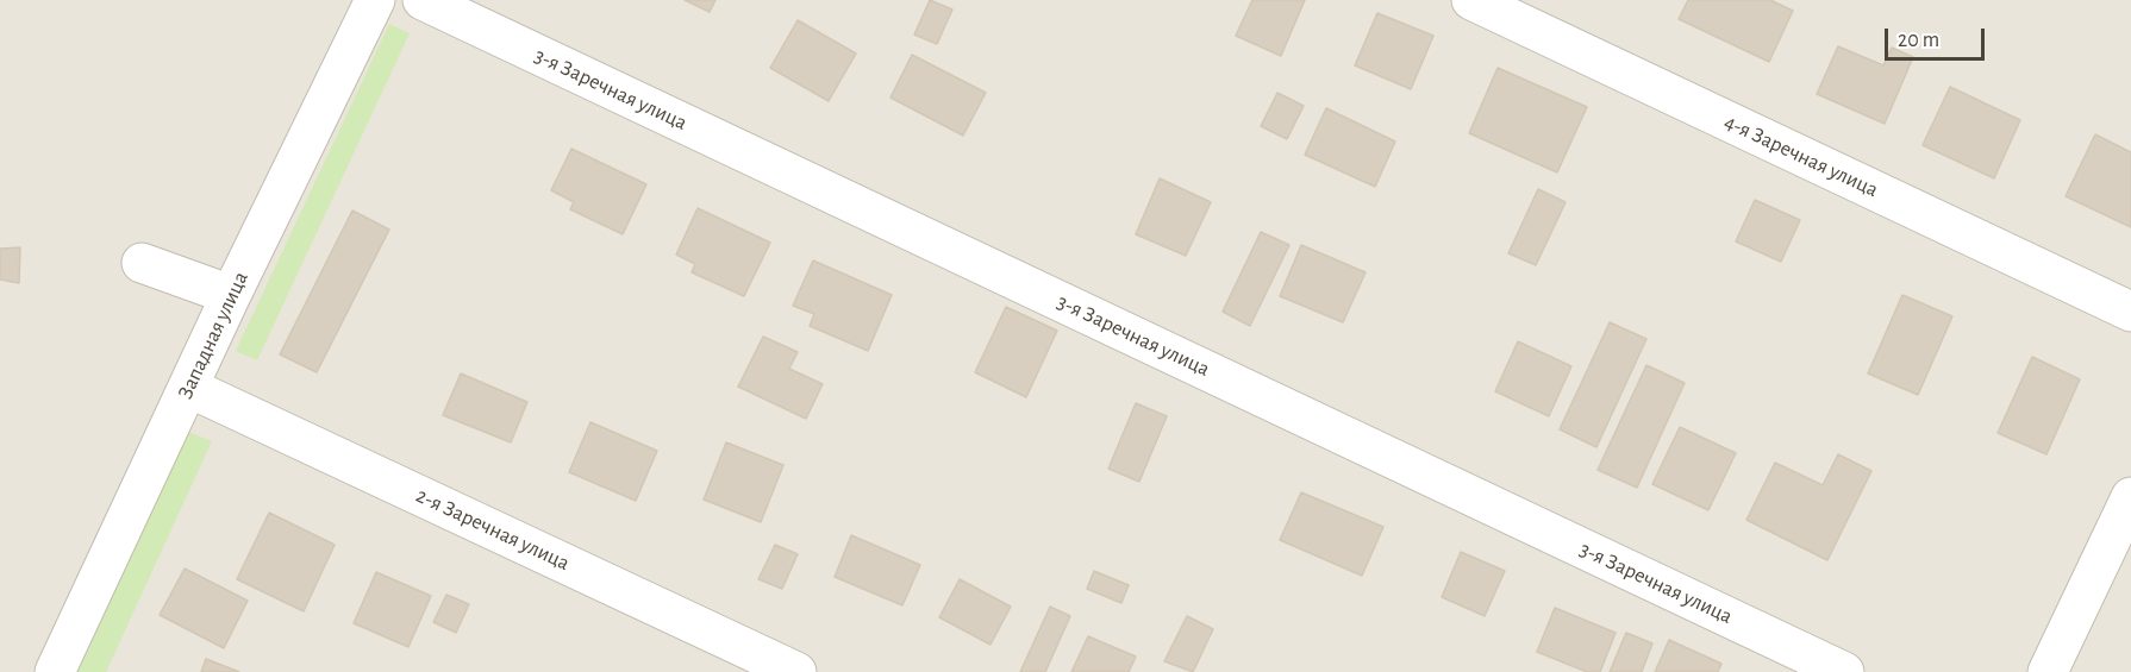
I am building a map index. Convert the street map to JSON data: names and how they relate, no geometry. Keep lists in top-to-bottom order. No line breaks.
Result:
{"streets":{"street":["3-я Заречная улица","4-я Заречная улица","Западная улица","2-я Заречная улица"]},"crossings":[["Западная улица","2-я Заречная улица"]],"scale_bar":"20 m"}
